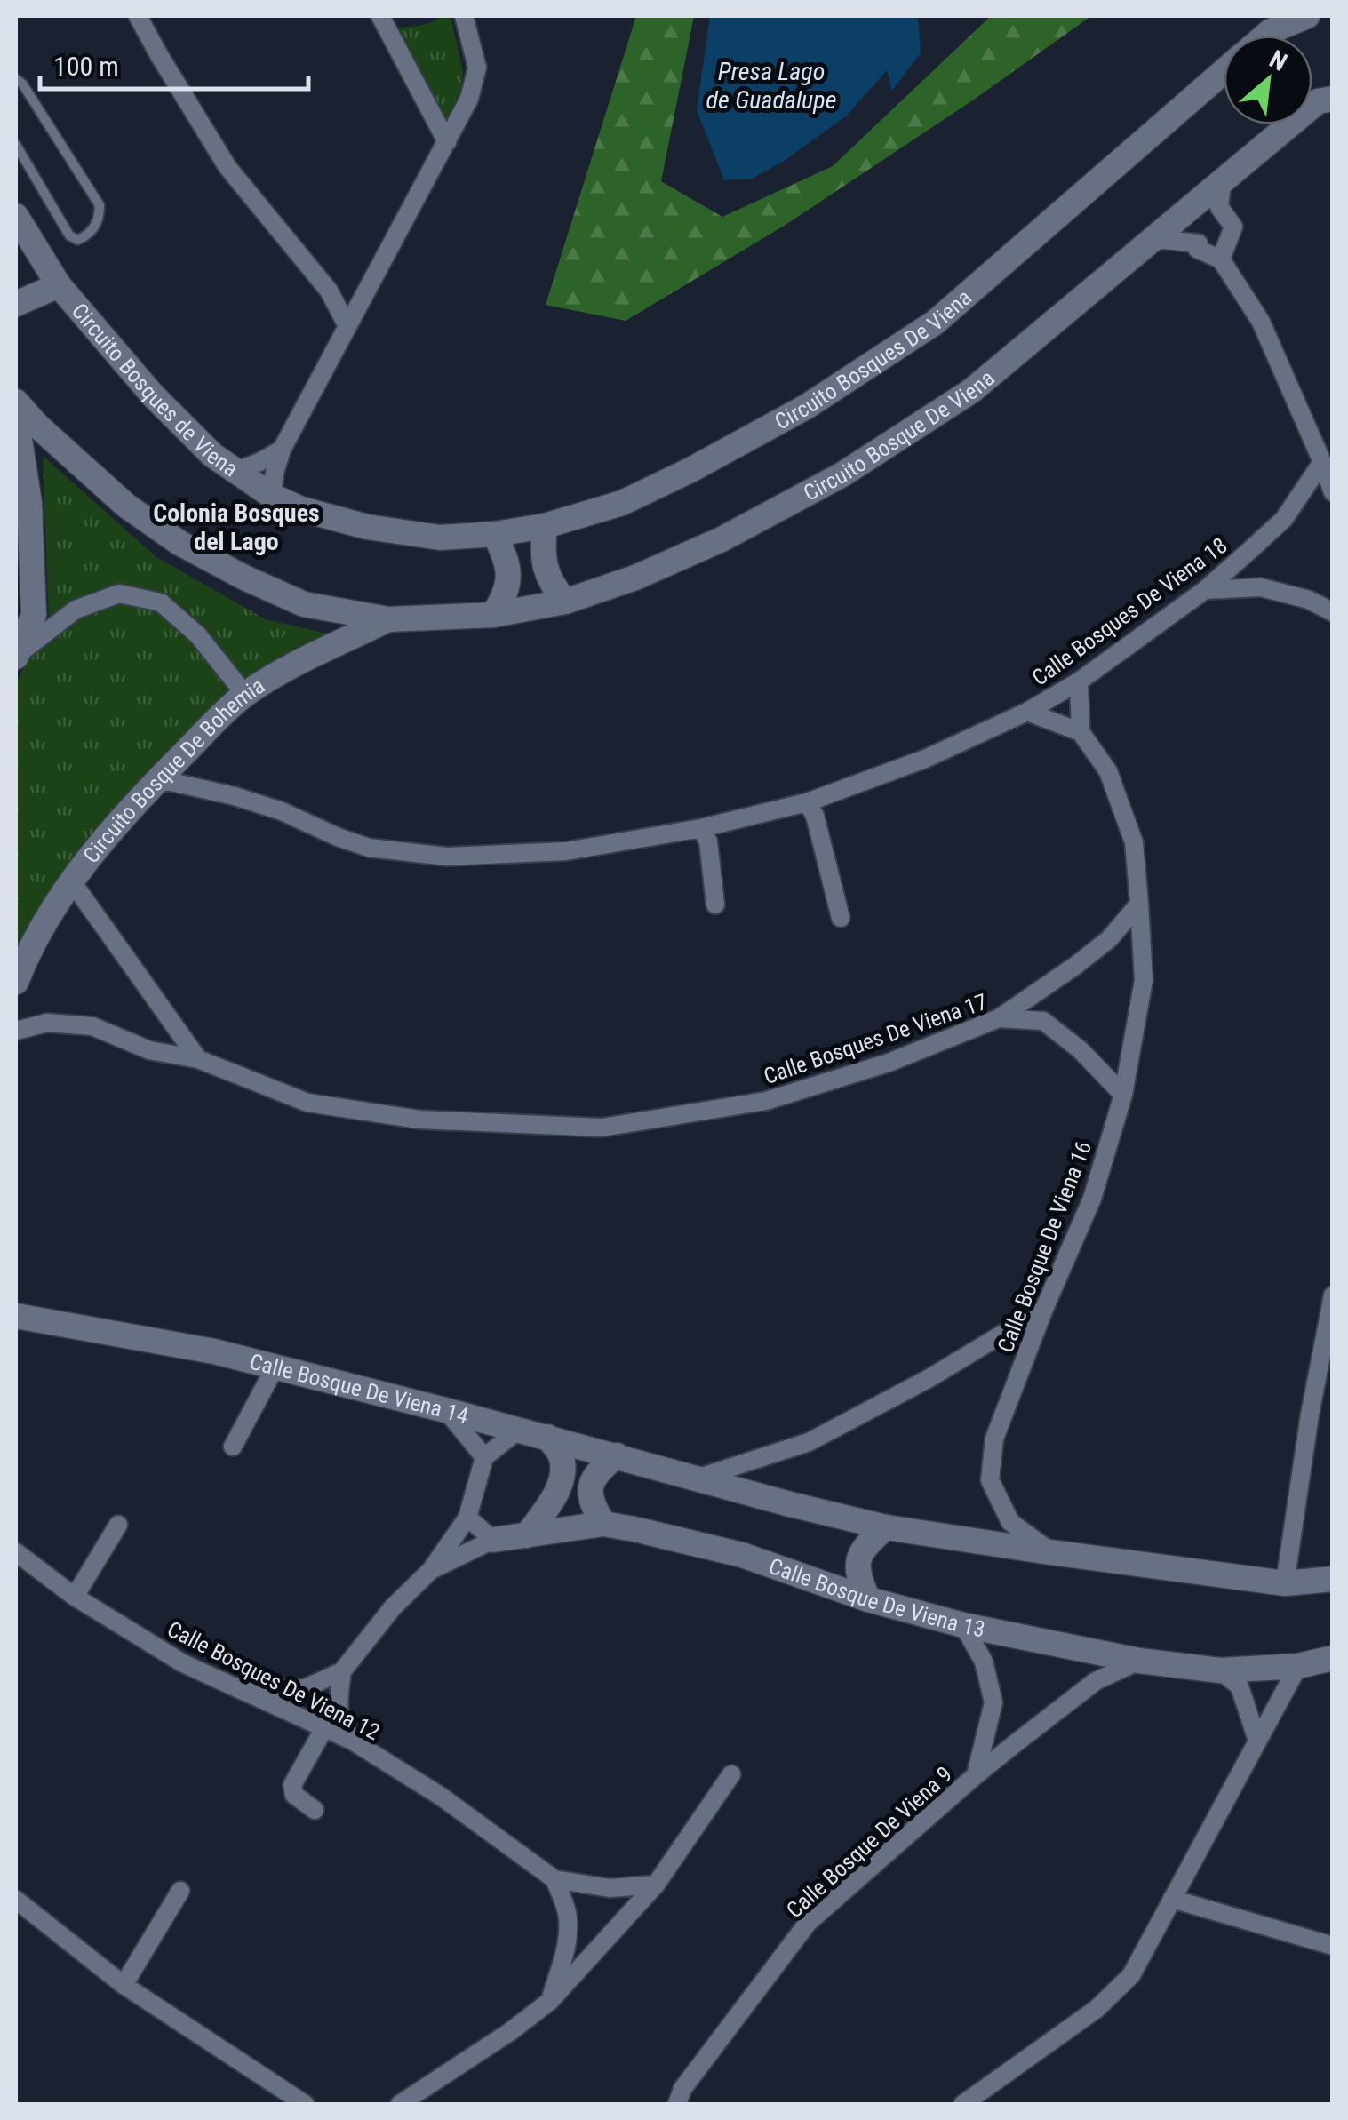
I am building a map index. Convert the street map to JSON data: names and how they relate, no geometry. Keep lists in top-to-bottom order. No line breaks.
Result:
{"streets":{"street":["Circuito Bosques De Viena","Circuito Bosques de Viena","Circuito Bosque De Viena","Calle Bosques De Viena 18","Circuito Bosque De Bohemia","Calle Bosques De Viena 17","Calle Bosque De Viena 16","Calle Bosque De Viena 14","Calle Bosque De Viena 13","Calle Bosques De Viena 12","Calle Bosque De Viena 9"]},"crossings":[["Circuito Bosques De Viena","Circuito Bosques de Viena"],["Circuito Bosque De Viena","Circuito Bosque De Bohemia"],["Calle Bosques De Viena 18","Circuito Bosque De Bohemia"],["Calle Bosques De Viena 17","Calle Bosque De Viena 16"],["Calle Bosque De Viena 14","Calle Bosque De Viena 13"],["Calle Bosque De Viena 13","Calle Bosque De Viena 9"]],"districts":["Colonia Bosques del Lago"],"water":["Presa Lago de Guadalupe"],"scale_bar":"100 m","north":"top right"}
